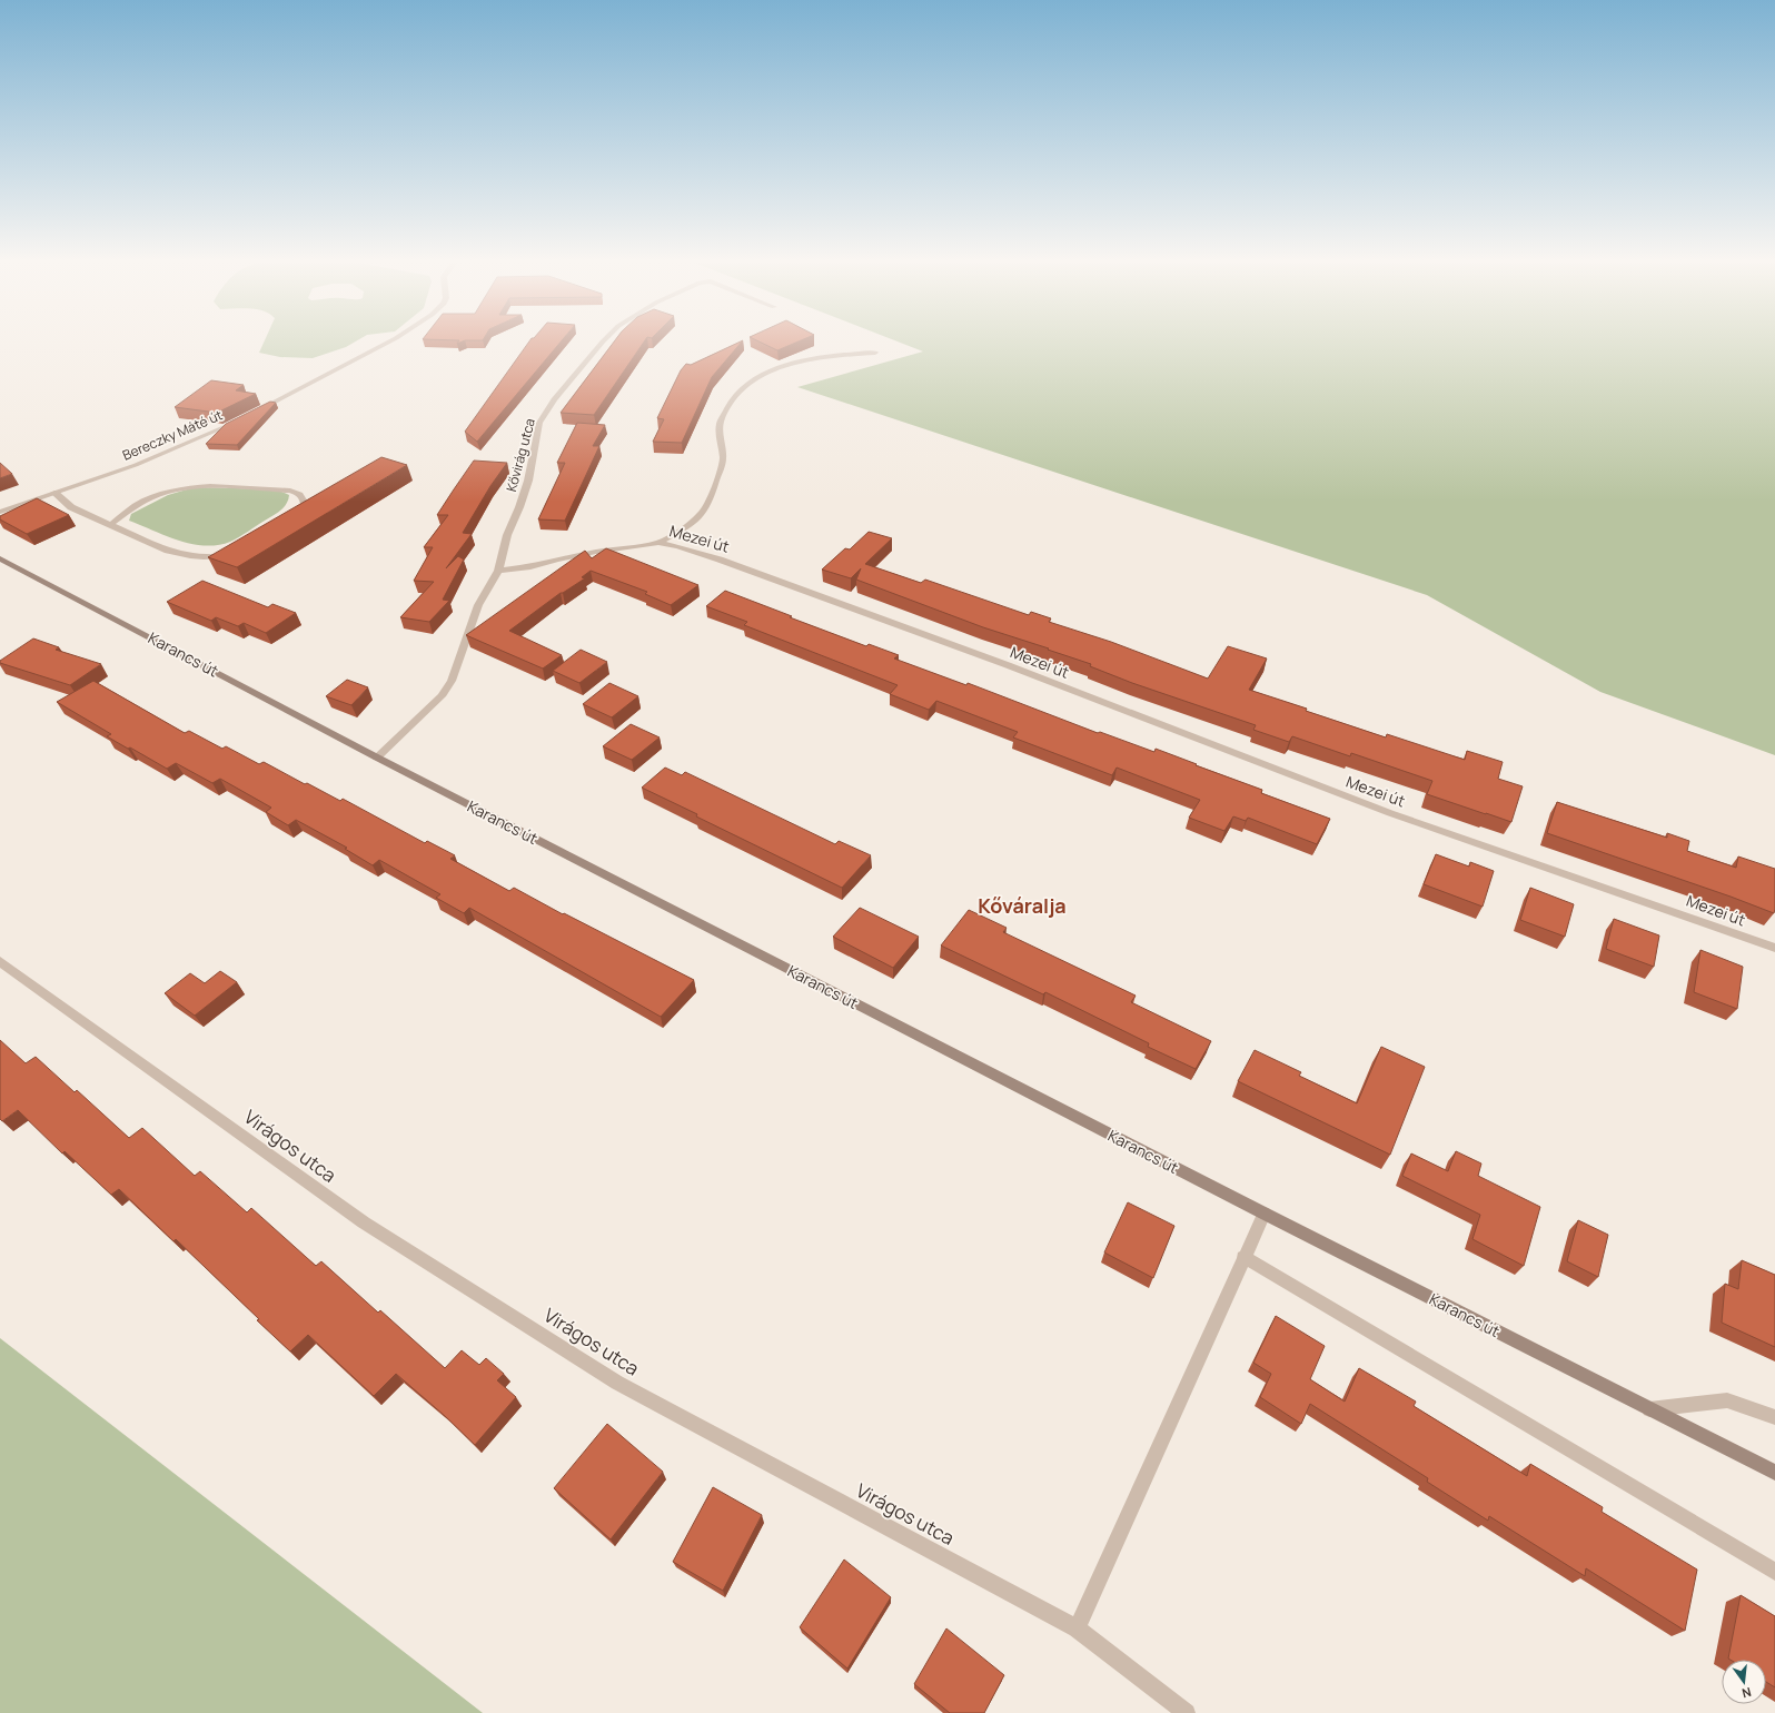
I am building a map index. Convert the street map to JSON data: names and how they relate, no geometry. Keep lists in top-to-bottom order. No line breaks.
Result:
{"streets":{"main road":["Karancs út"],"street":["Bereczky Máté út","Kővirág utca","Mezei út","Virágos utca"]},"crossings":[["Kővirág utca","Mezei út"]],"districts":["Kőváralja"],"north":"bottom"}
